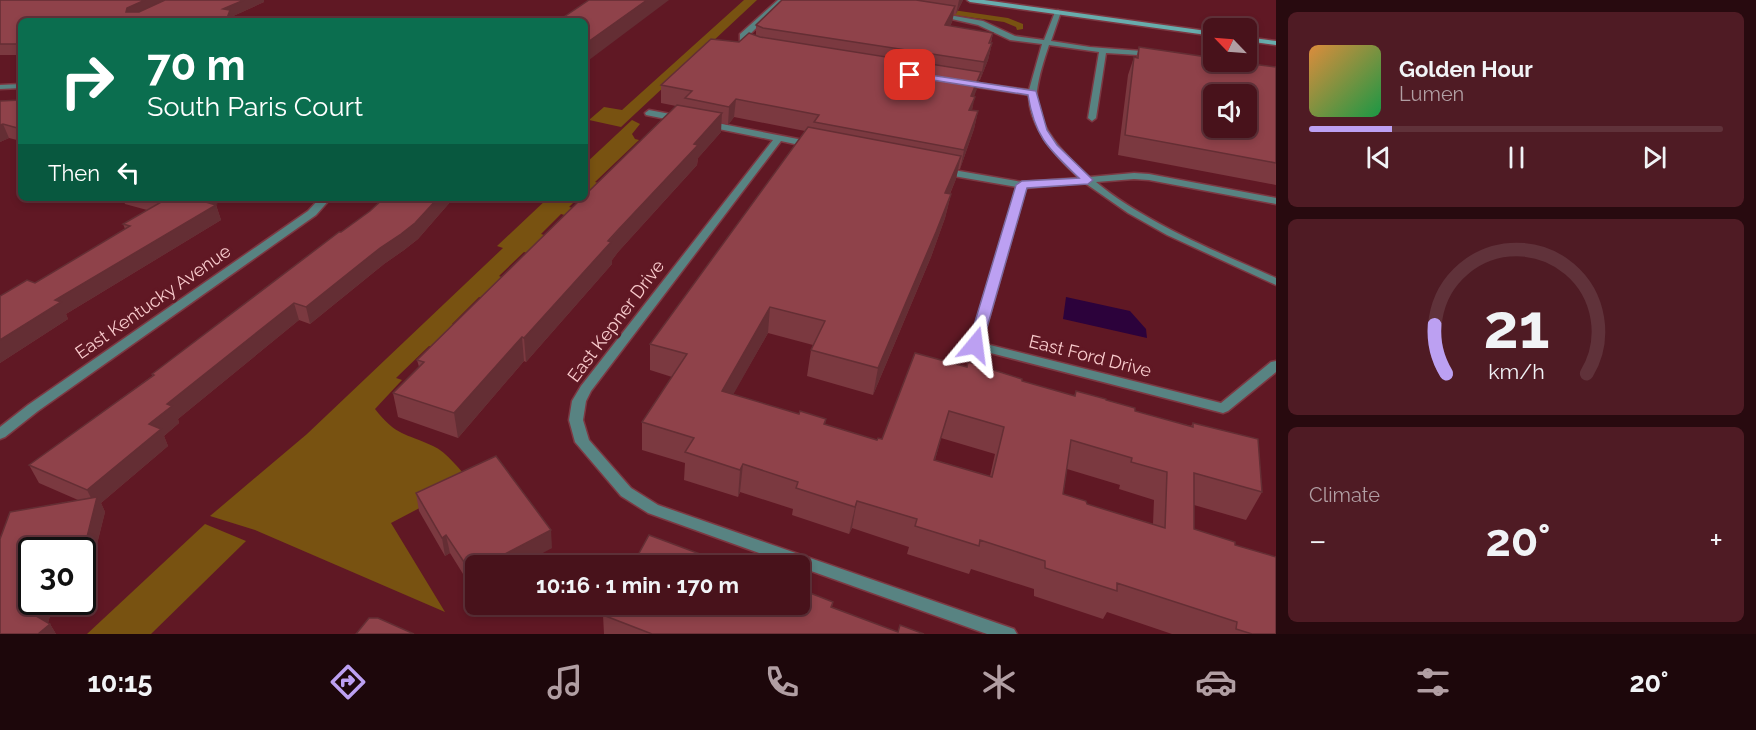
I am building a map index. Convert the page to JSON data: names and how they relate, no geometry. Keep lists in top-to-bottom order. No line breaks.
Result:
{"streets":{"street":["East Kentucky Avenue","East Kepner Drive","East Ford Drive"]},"north":"top left","page":{"turn":["70 m","South Paris Court"],"song":["Golden Hour","Lumen"],"then":"Then","tile":"Climate","heat":["−","20°","+"],"limit":"30","trip":"10:16 · 1 min · 170 m","tabs":["10:15","20°"],"gauge":["21","km/h"]}}
